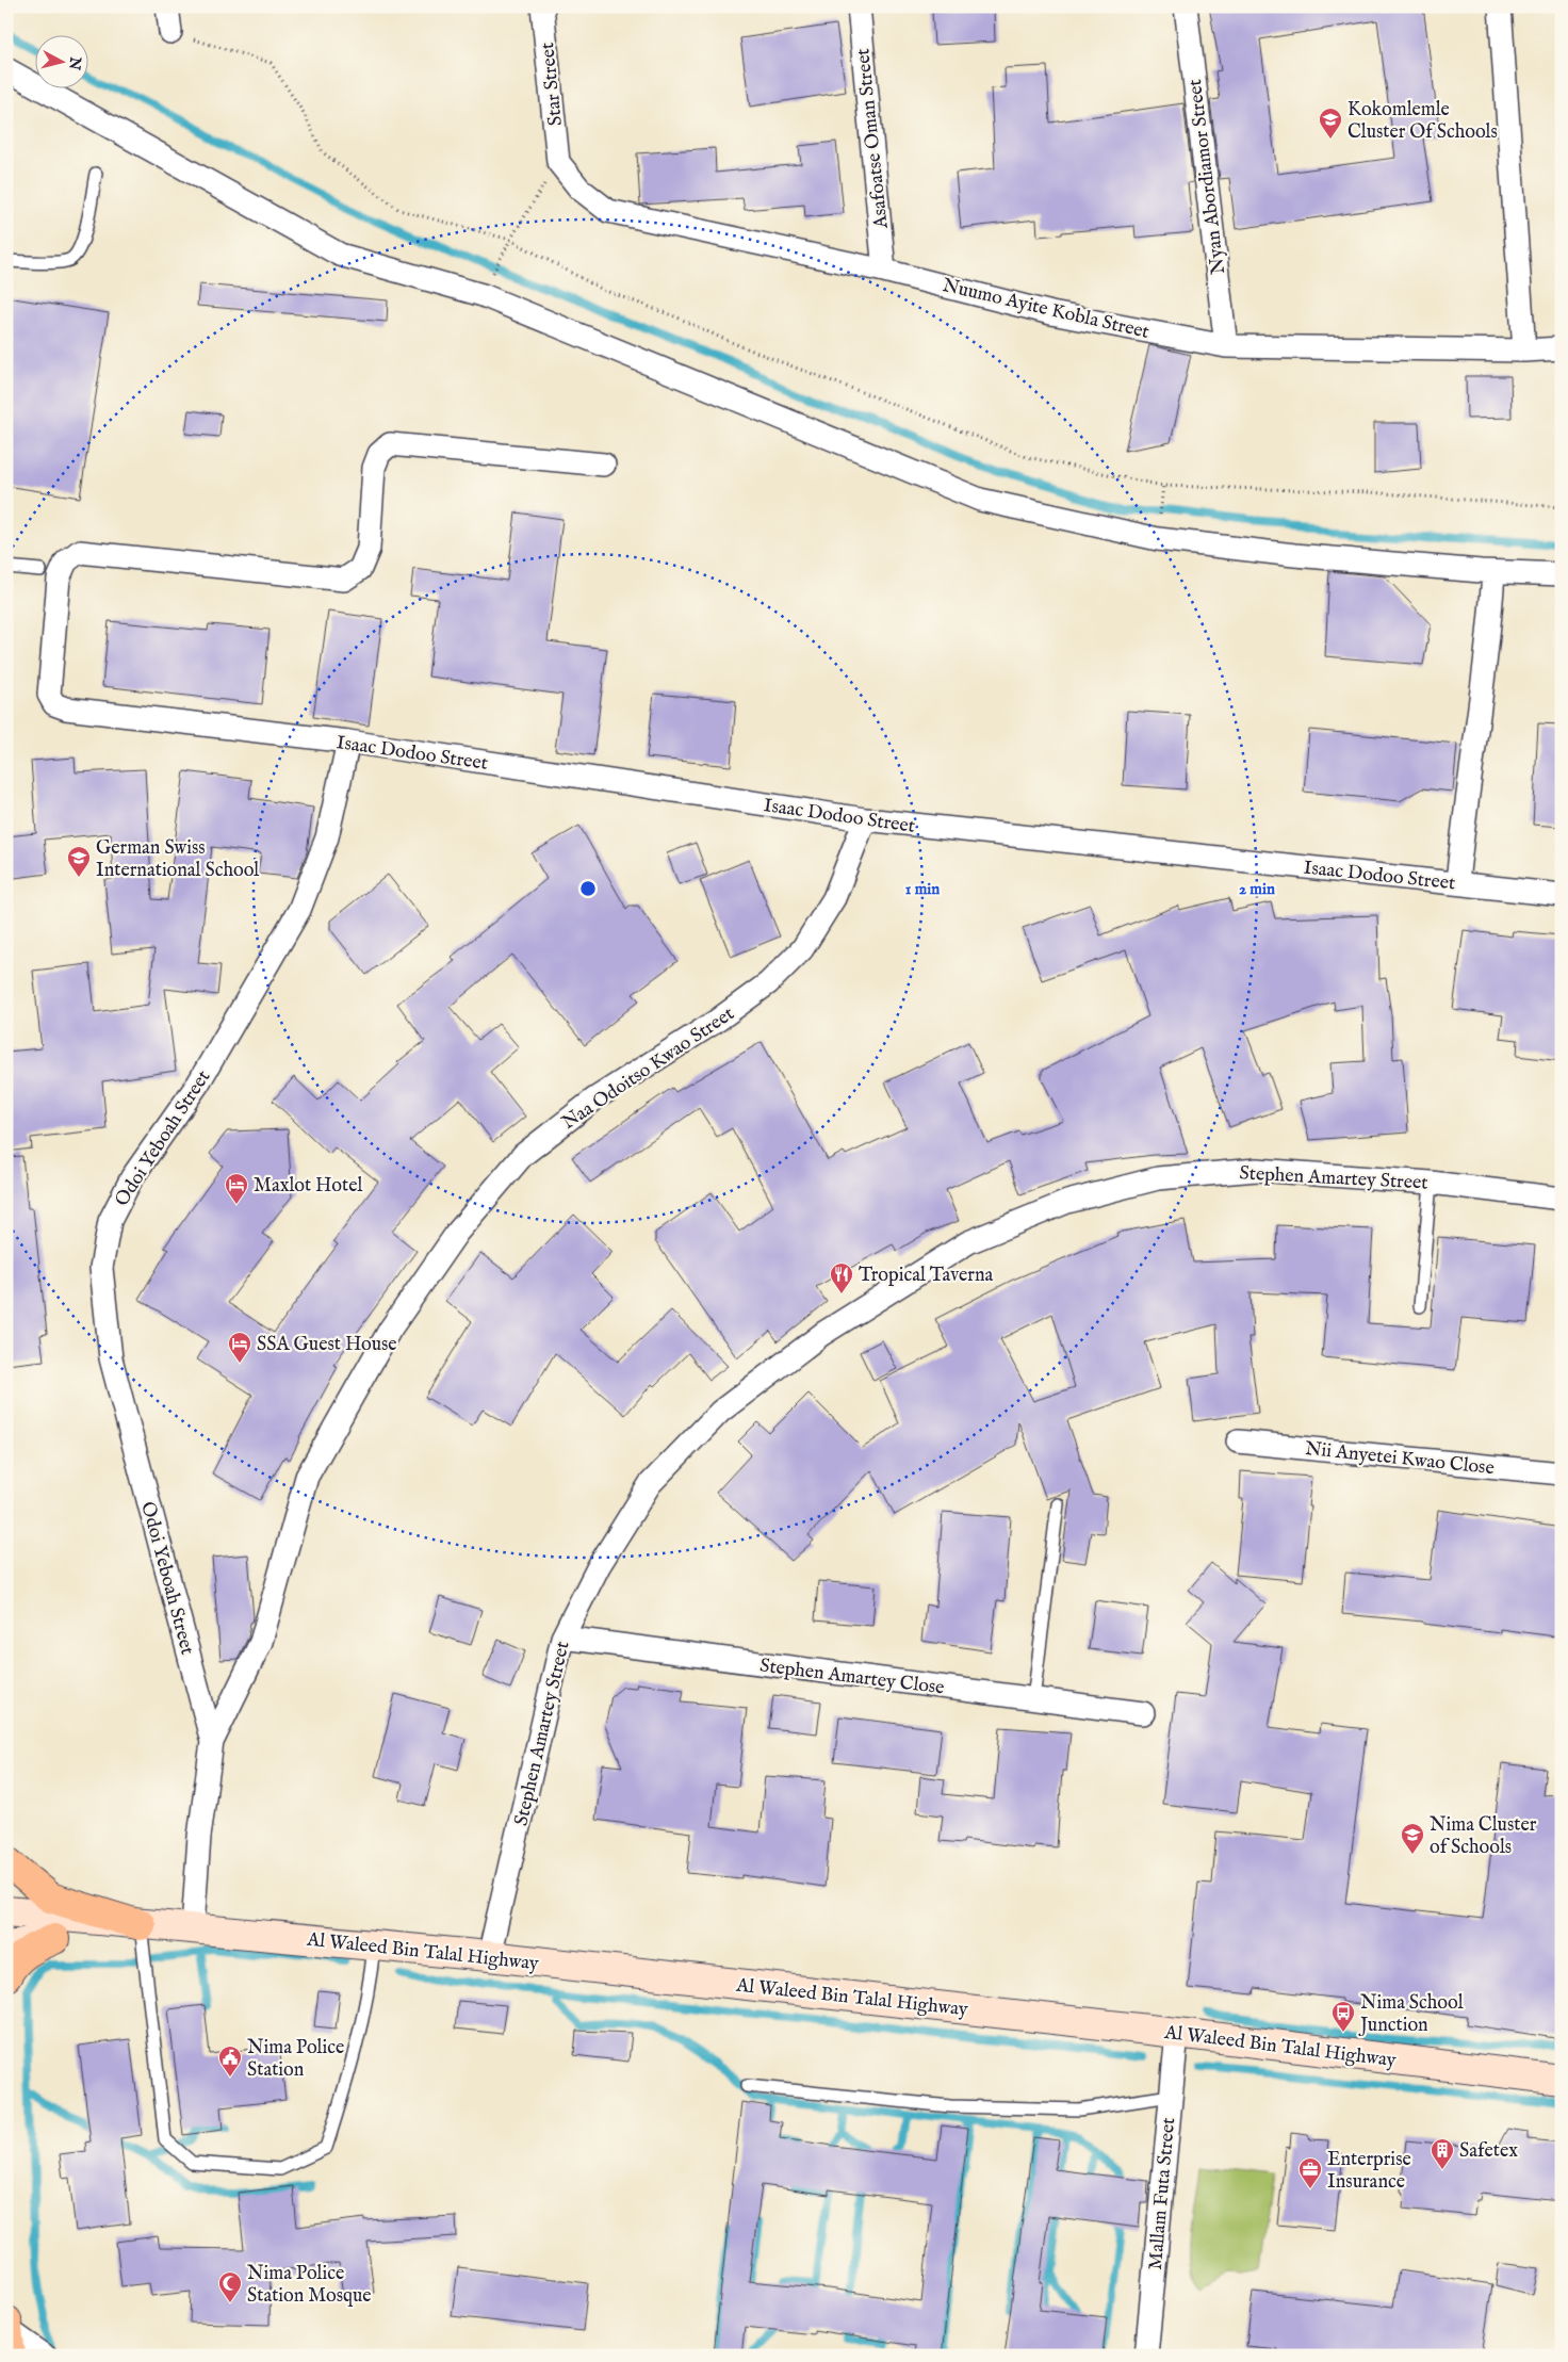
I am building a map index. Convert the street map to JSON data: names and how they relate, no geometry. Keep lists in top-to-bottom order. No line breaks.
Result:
{"streets":{"street":["Star Street","Asafoatse Oman Street","Nyan Abordiamor Street","Nuumo Ayite Kobla Street","Isaac Dodoo Street","Naa Odoitso Kwao Street","Odoi Yeboah Street","Stephen Amartey Street","Nii Anyetei Kwao Close","Stephen Amartey Close","Al Waleed Bin Talal Highway","Mallam Futa Street"]},"crossings":[["Star Street","Nuumo Ayite Kobla Street"],["Asafoatse Oman Street","Nuumo Ayite Kobla Street"],["Nyan Abordiamor Street","Nuumo Ayite Kobla Street"],["Isaac Dodoo Street","Naa Odoitso Kwao Street"],["Isaac Dodoo Street","Odoi Yeboah Street"],["Naa Odoitso Kwao Street","Odoi Yeboah Street"],["Naa Odoitso Kwao Street","Al Waleed Bin Talal Highway"],["Stephen Amartey Street","Stephen Amartey Close"],["Stephen Amartey Street","Al Waleed Bin Talal Highway"],["Al Waleed Bin Talal Highway","Mallam Futa Street"]],"places":{"school or university":["Kokomlemle Cluster Of Schools","German Swiss International School","Nima Cluster of Schools"],"hotel":["Maxlot Hotel","SSA Guest House"],"restaurant":["Tropical Taverna"],"bus stop":["Nima School Junction"],"public building":["Nima Police Station"],"building":["Safetex"],"office":["Enterprise Insurance"],"mosque":["Nima Police Station Mosque"]},"north":"right","rings":["1 min","2 min"]}
